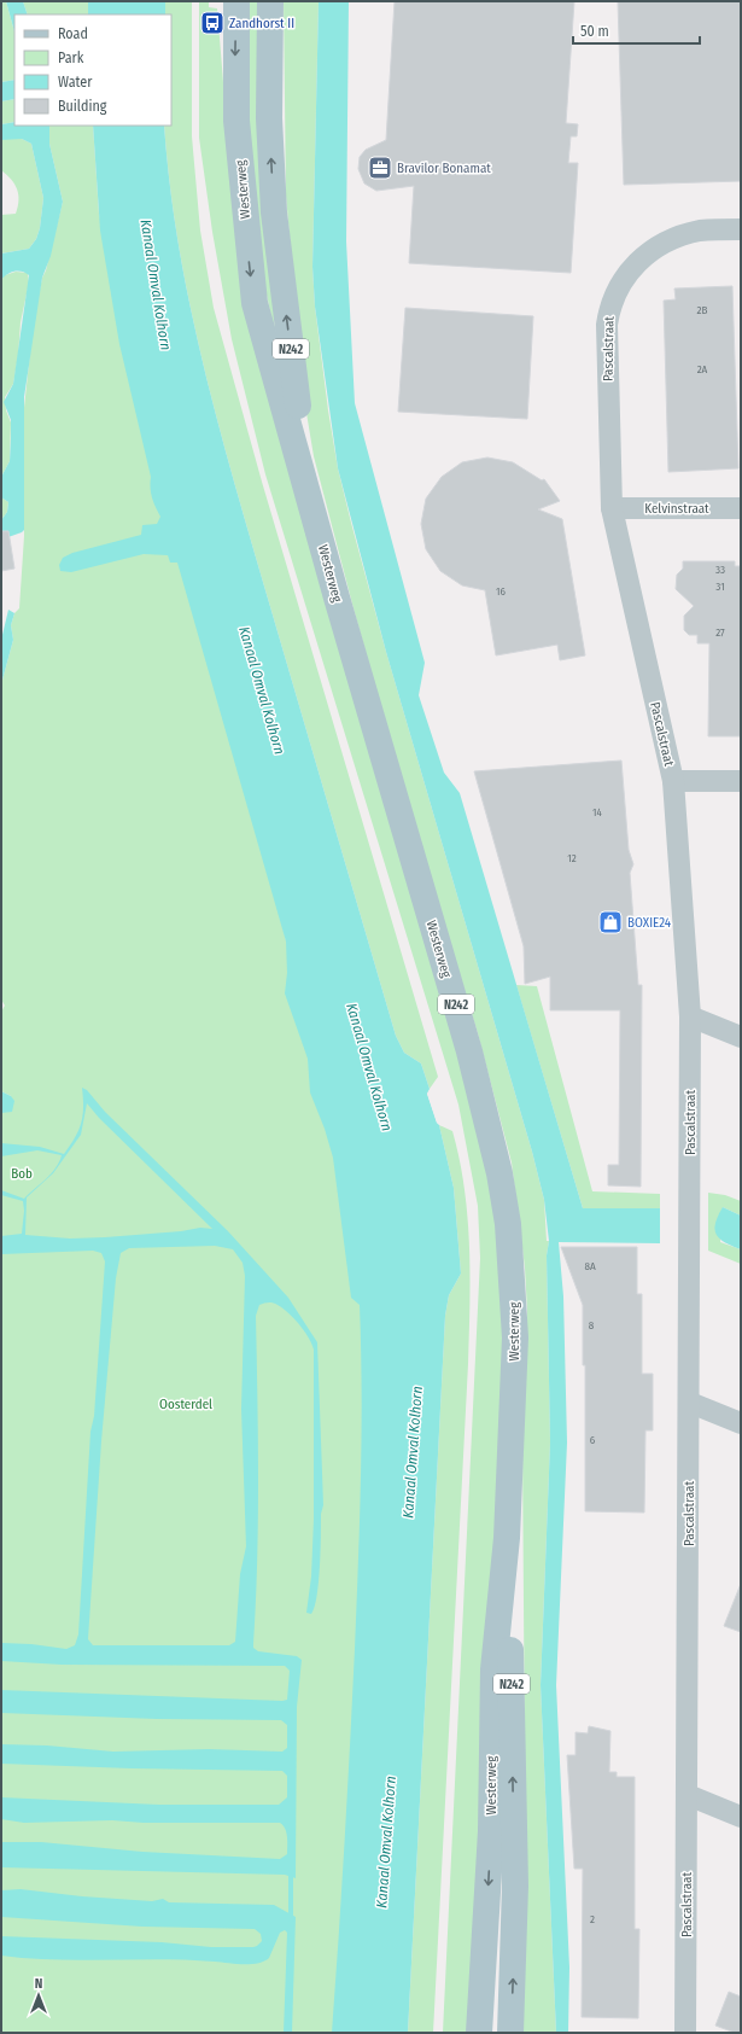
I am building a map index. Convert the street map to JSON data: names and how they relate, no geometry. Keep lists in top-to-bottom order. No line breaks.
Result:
{"streets":{"main road":["Westerweg","N242"],"street":["Pascalstraat","Kelvinstraat"]},"crossings":[["Pascalstraat","Kelvinstraat"]],"water":["Kanaal Omval Kolhorn"],"parks":["Bob","Oosterdel"],"places":{"bus stop":["Zandhorst II"],"office":["Bravilor Bonamat"],"shop":["BOXIE24"]},"house_numbers":["2B","2A","33","31","16","27","14","12","8A","8","6","2"],"legend":["Road","Park","Water","Building"],"scale_bar":"50 m","north":"top"}
